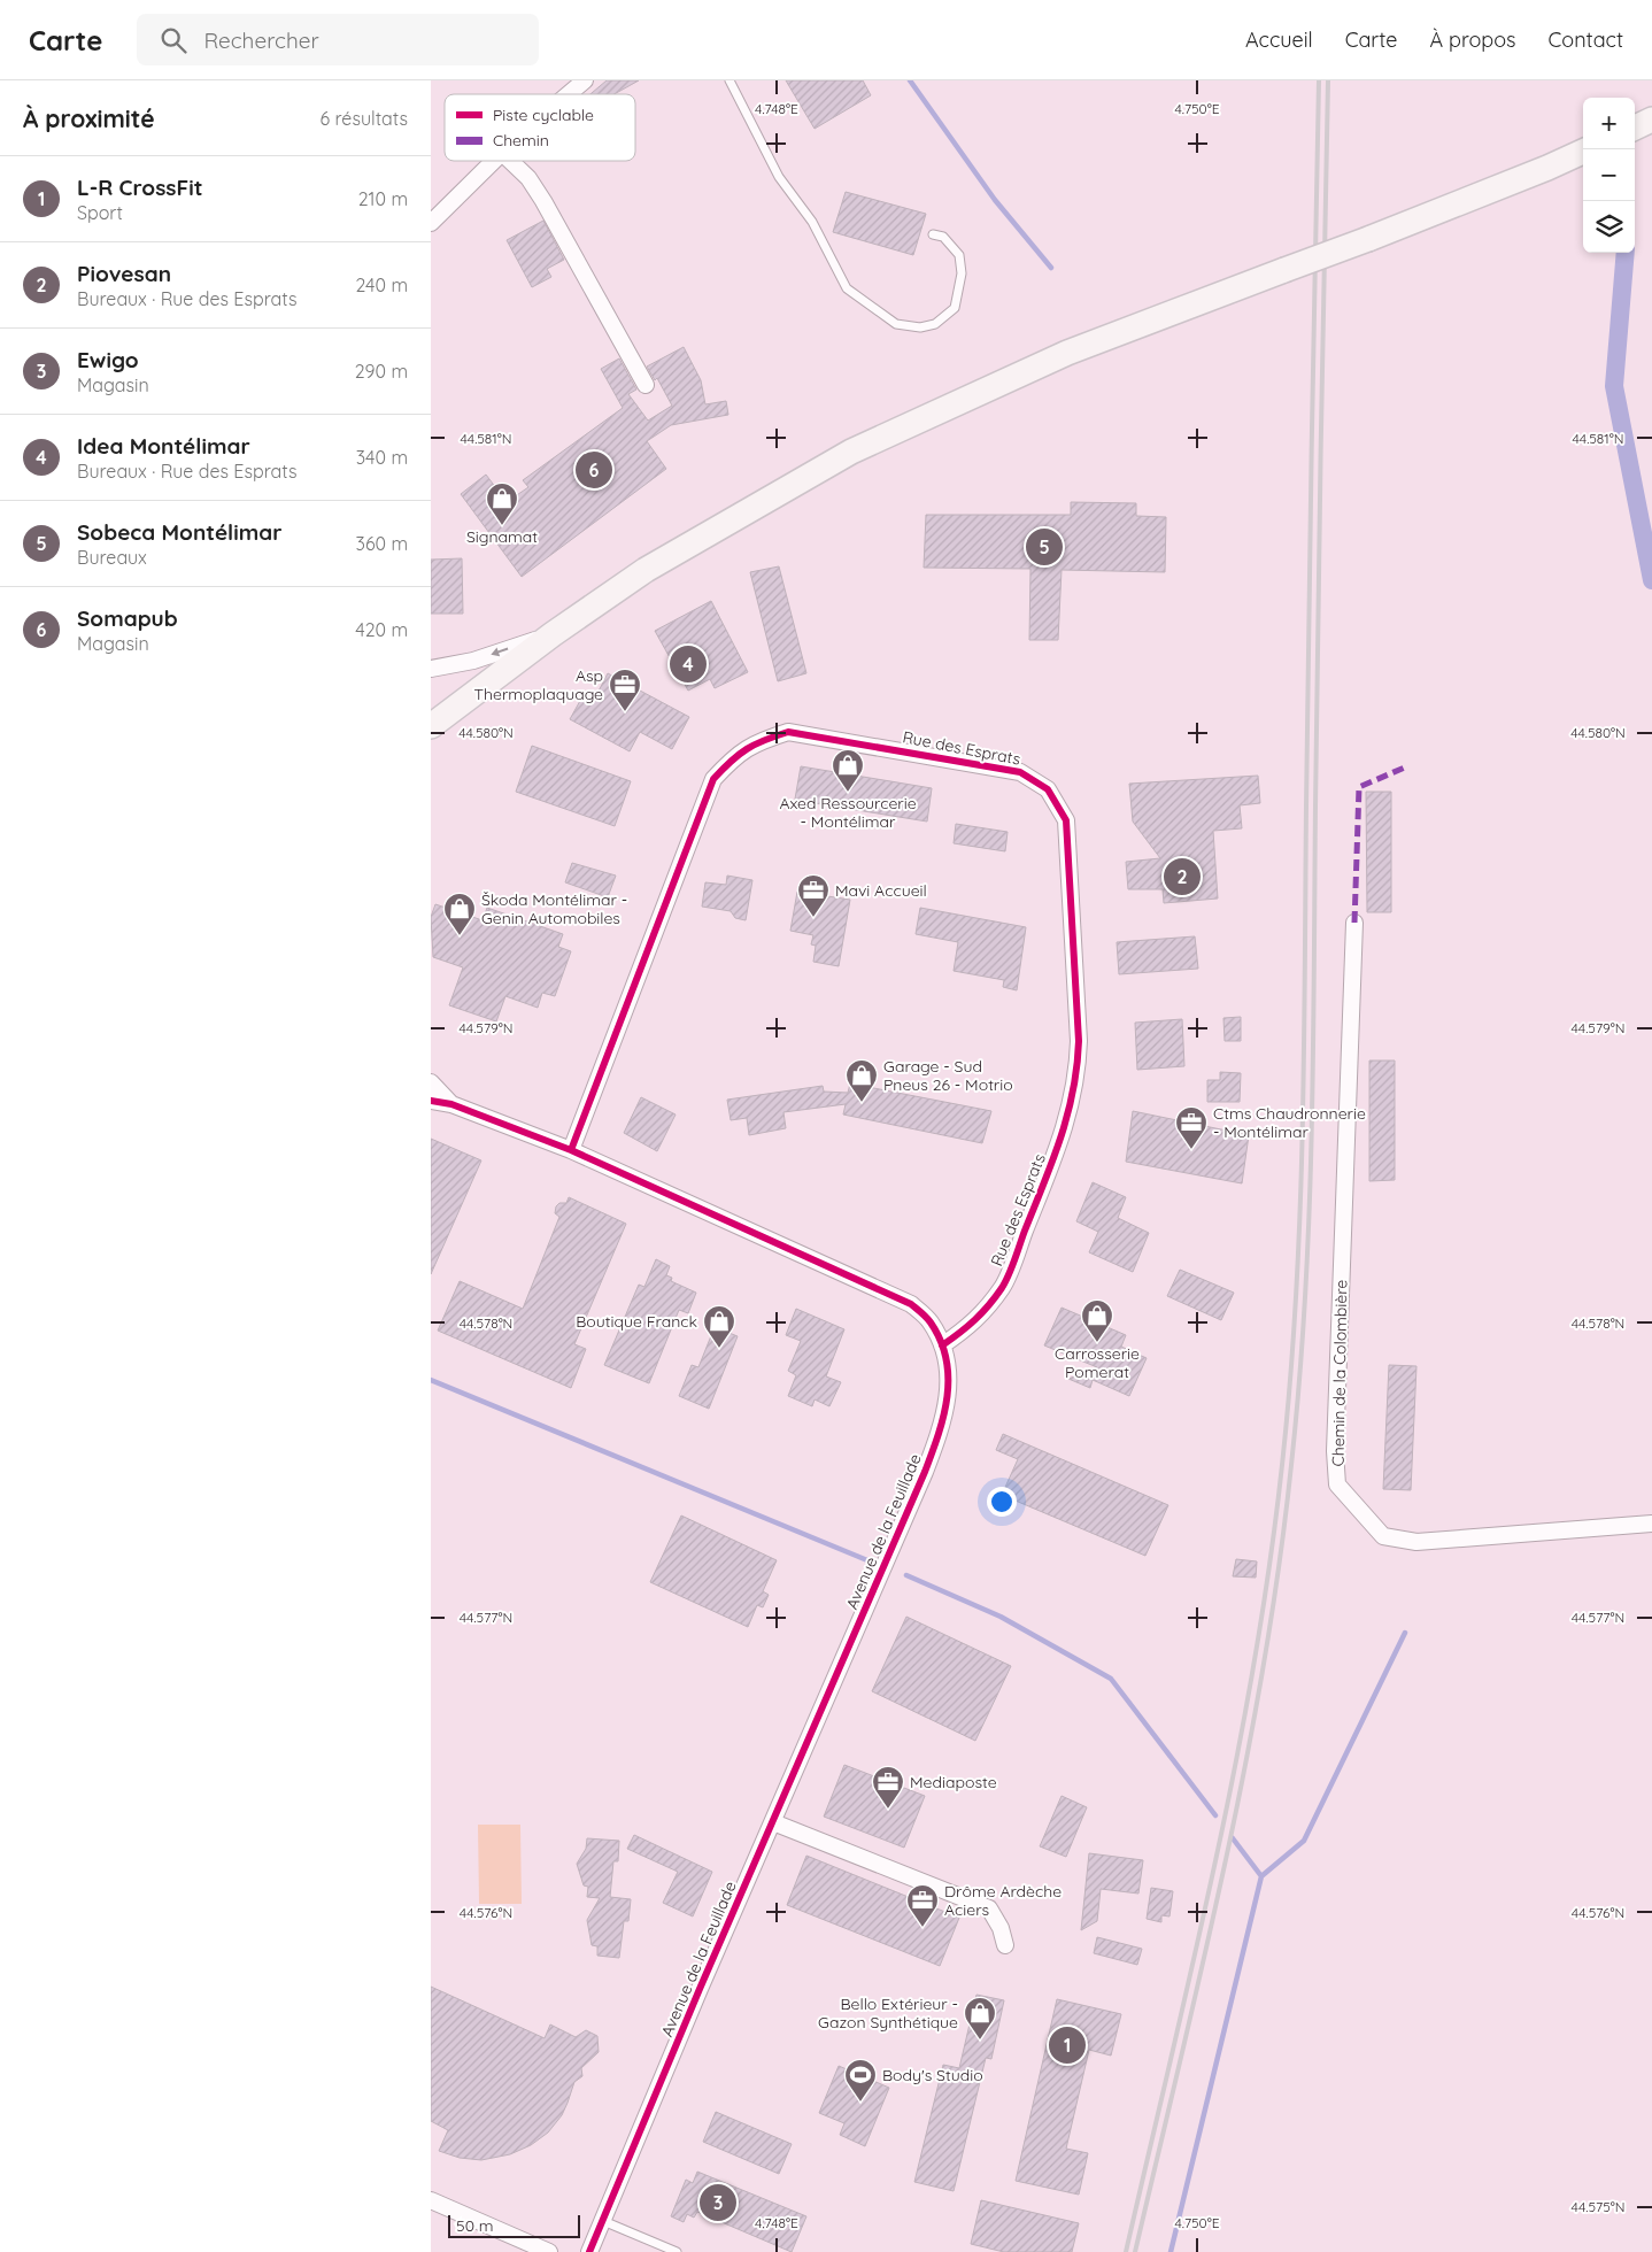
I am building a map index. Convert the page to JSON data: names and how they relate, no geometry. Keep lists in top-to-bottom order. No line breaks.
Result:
{"streets":{"street":["Rue des Esprats","Chemin de la Colombière","Avenue de la Feuillade"]},"crossings":[["Rue des Esprats","Avenue de la Feuillade"]],"places":{"shop":["Signamat","Axed Ressourcerie - Montélimar","Škoda Montélimar - Genin Automobiles","Garage - Sud Pneus 26 - Motrio","Carrosserie Pomerat","Boutique Franck","Bello Extérieur - Gazon Synthétique"],"office":["Asp Thermoplaquage","Mavi Accueil","Ctms Chaudronnerie - Montélimar","Mediaposte","Drôme Ardèche Aciers"],"sports":["Body's Studio"]},"legend":["Piste cyclable","Chemin"],"scale_bar":"50 m","page":{"header":"Carte","search":"Rechercher","nav":["Accueil","Carte","À propos","Contact"],"heading":["À proximité","6 résultats"],"map_buttons":["+","−"],"list":[{"mark":"1","name":"L-R CrossFit","note":"Sport","value":"210 m"},{"mark":"2","name":"Piovesan","note":"Bureaux · Rue des Esprats","value":"240 m"},{"mark":"3","name":"Ewigo","note":"Magasin","value":"290 m"},{"mark":"4","name":"Idea Montélimar","note":"Bureaux · Rue des Esprats","value":"340 m"},{"mark":"5","name":"Sobeca Montélimar","note":"Bureaux","value":"360 m"},{"mark":"6","name":"Somapub","note":"Magasin","value":"420 m"}],"pins":["6","5","4","2","1","3"],"scale":"50 m"},"coordinates":["4.748°E","4.750°E","44.581°N","44.580°N","44.579°N","44.578°N","44.577°N","44.576°N","44.575°N"]}
